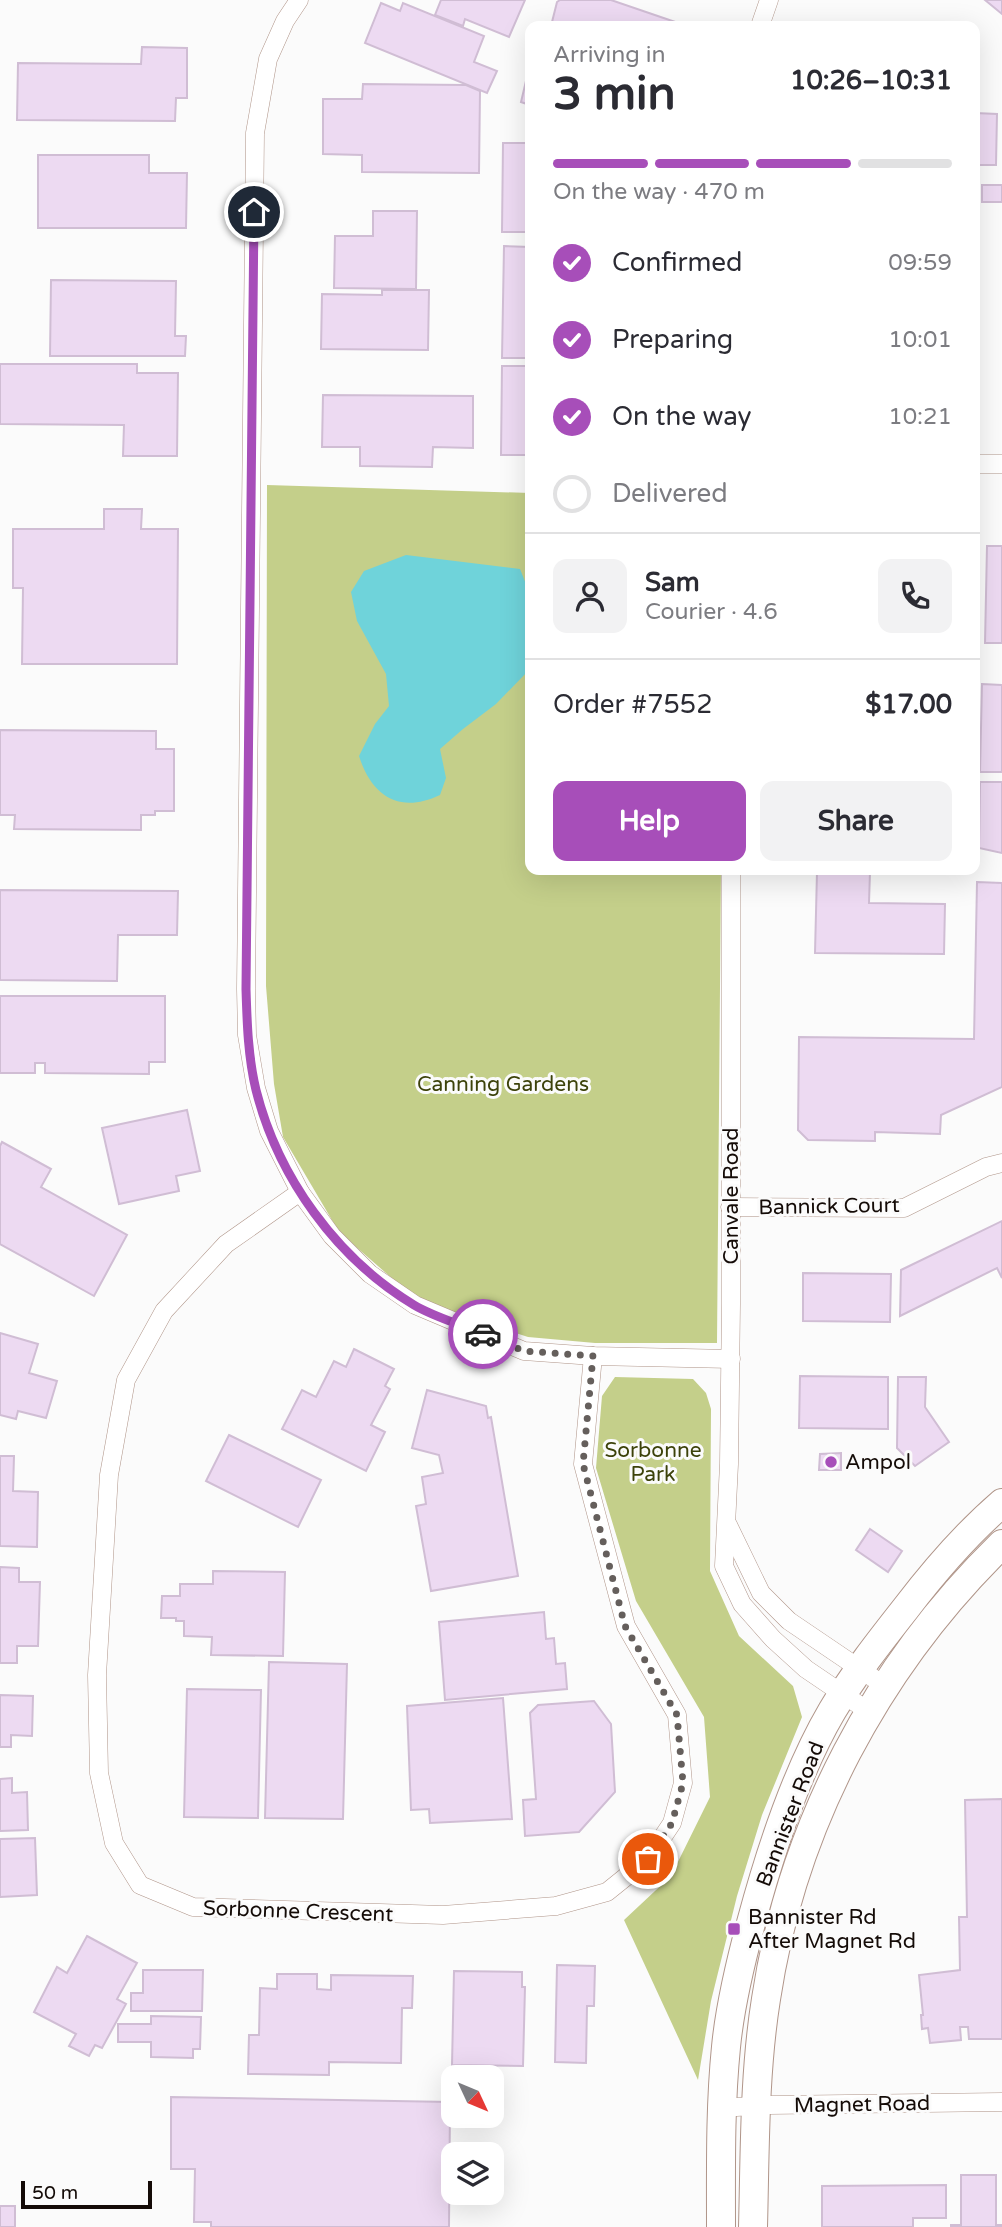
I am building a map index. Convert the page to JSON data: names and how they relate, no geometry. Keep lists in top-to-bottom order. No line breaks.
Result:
{"streets":{"main road":["Bannister Road"],"street":["Canvale Road","Bannick Court","Sorbonne Crescent","Magnet Road"]},"crossings":[["Canvale Road","Bannick Court"],["Canvale Road","Bannister Road"],["Bannister Road","Magnet Road"]],"parks":["Canning Gardens","Sorbonne Park"],"places":{"other":["Ampol"],"transit":["Bannister Rd After Magnet Rd"]},"scale_bar":"50 m","north":"bottom right","page":{"heading":["3 min","Arriving in","10:26–10:31"],"panel":["Sam","Courier · 4.6","Order #7552","$17.00"],"bar":"On the way · 470 m","list":[["Confirmed","09:59"],["Preparing","10:01"],["On the way","10:21"],"Delivered"],"buttons":["Help","Share"],"scale":"50 m"}}
